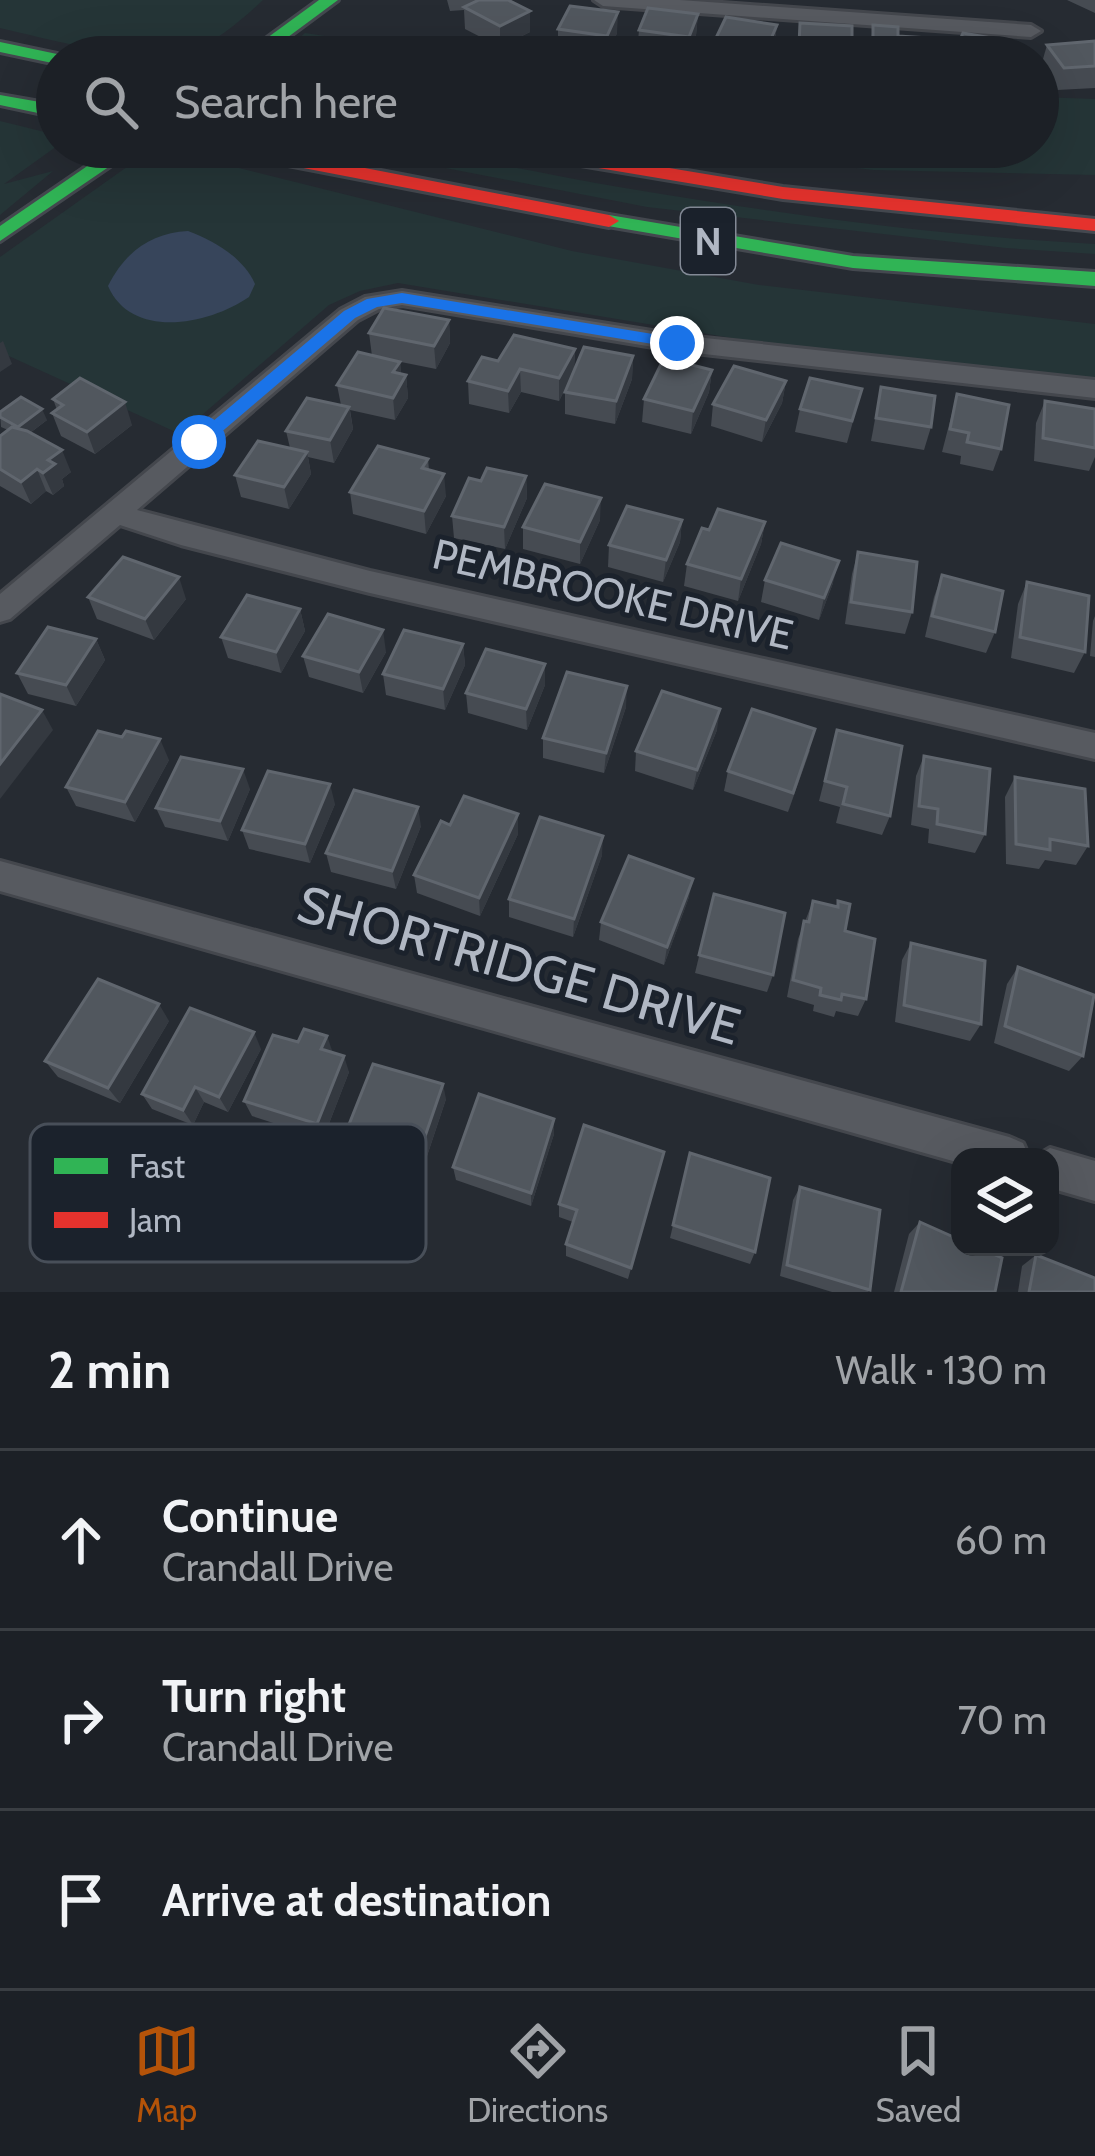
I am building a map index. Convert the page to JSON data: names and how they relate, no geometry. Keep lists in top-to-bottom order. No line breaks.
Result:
{"streets":{"main road":["N"],"street":["PEMBROOKE DRIVE","SHORTRIDGE DRIVE"]},"legend":["Fast","Jam"],"page":{"search":"Search here","heading":["2 min","Walk · 130 m"],"list":[["Continue","Crandall Drive","60 m"],["Turn right","Crandall Drive","70 m"],"Arrive at destination"],"nav":["Map","Directions","Saved"]}}
